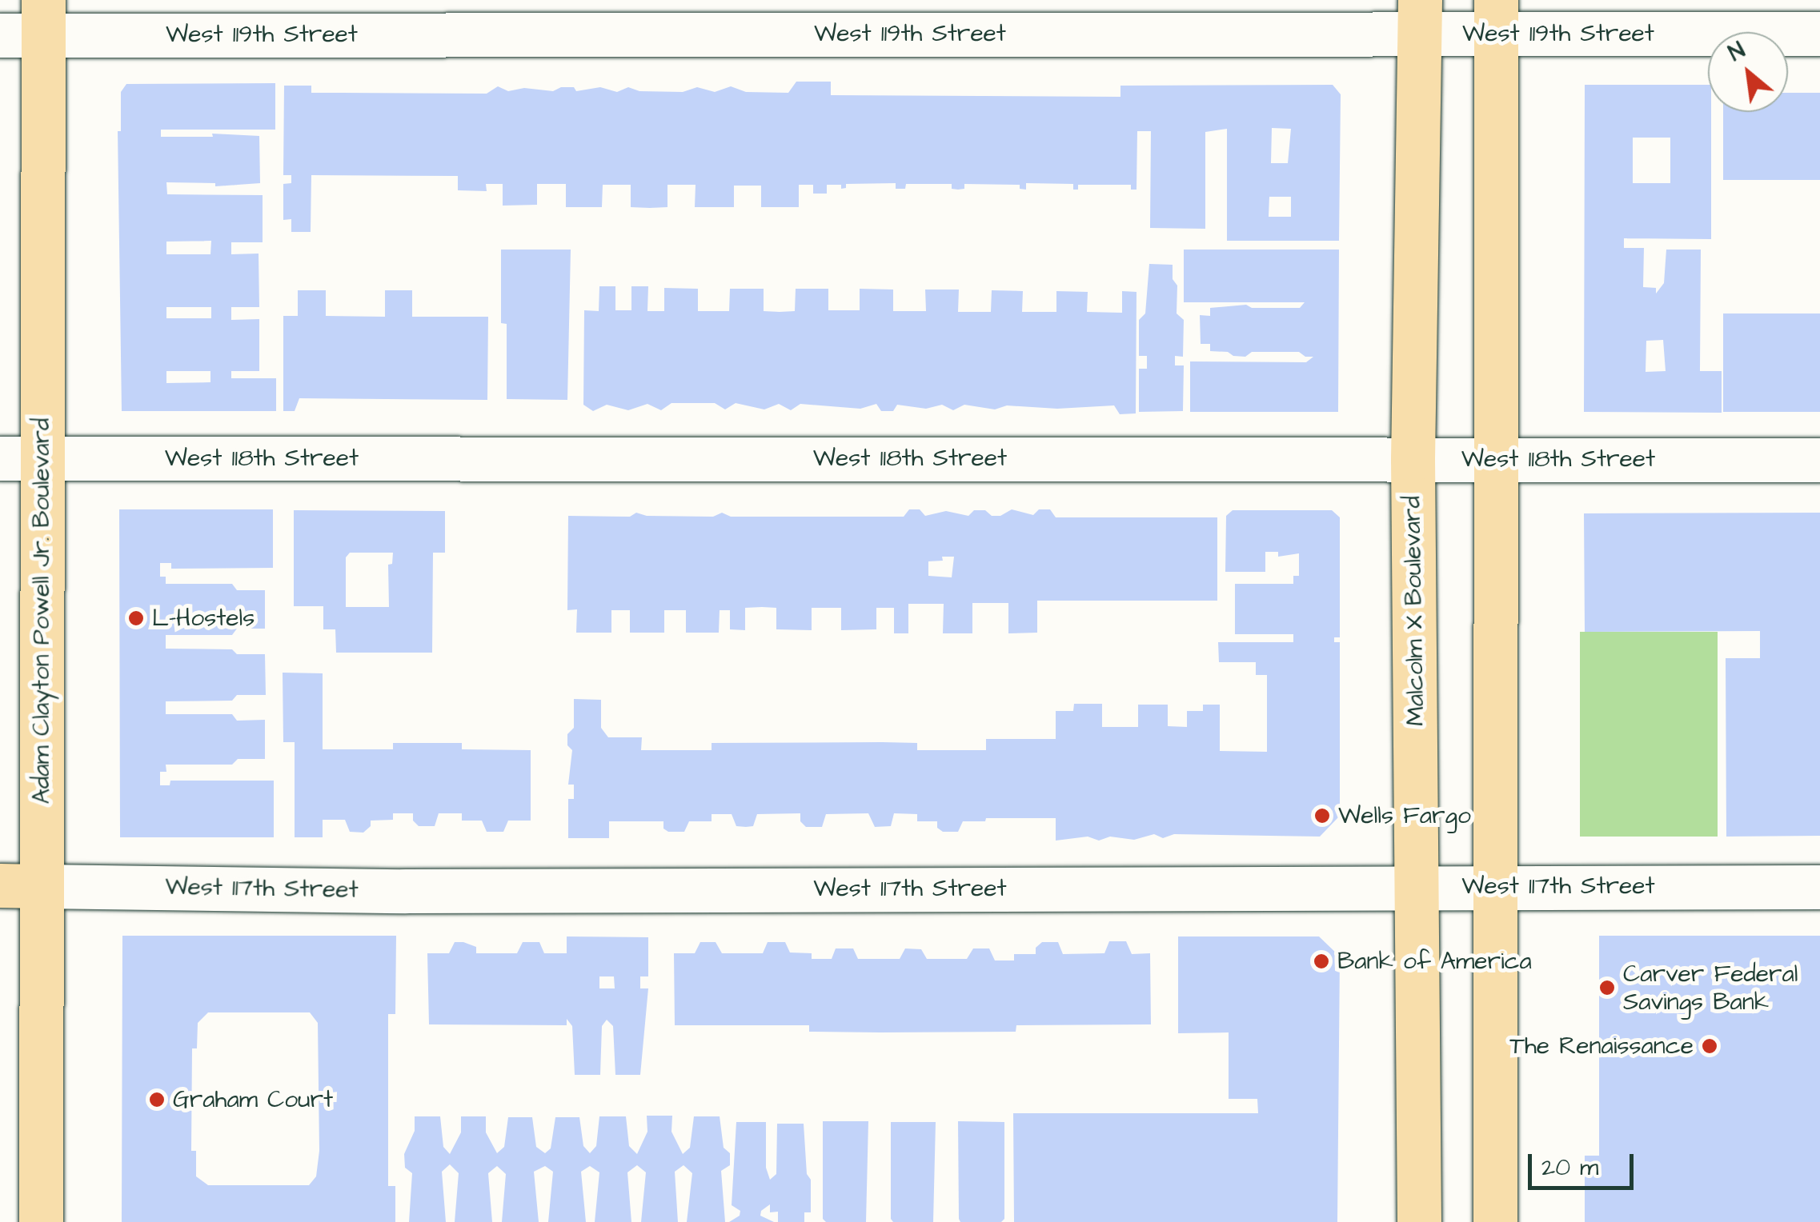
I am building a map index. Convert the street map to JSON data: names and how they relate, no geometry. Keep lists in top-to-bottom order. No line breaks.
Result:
{"streets":{"main road":["Adam Clayton Powell Jr. Boulevard","Malcolm X Boulevard"],"street":["West 119th Street","West 118th Street","West 117th Street"]},"crossings":[["West 119th Street","Adam Clayton Powell Jr. Boulevard"],["West 119th Street","Malcolm X Boulevard"],["West 118th Street","Adam Clayton Powell Jr. Boulevard"],["West 118th Street","Malcolm X Boulevard"],["Adam Clayton Powell Jr. Boulevard","West 117th Street"],["Malcolm X Boulevard","West 117th Street"]],"places":["L-Hostels","Wells Fargo","Bank of America","Carver Federal Savings Bank","The Renaissance","Graham Court"],"scale_bar":"20 m","north":"top left"}
